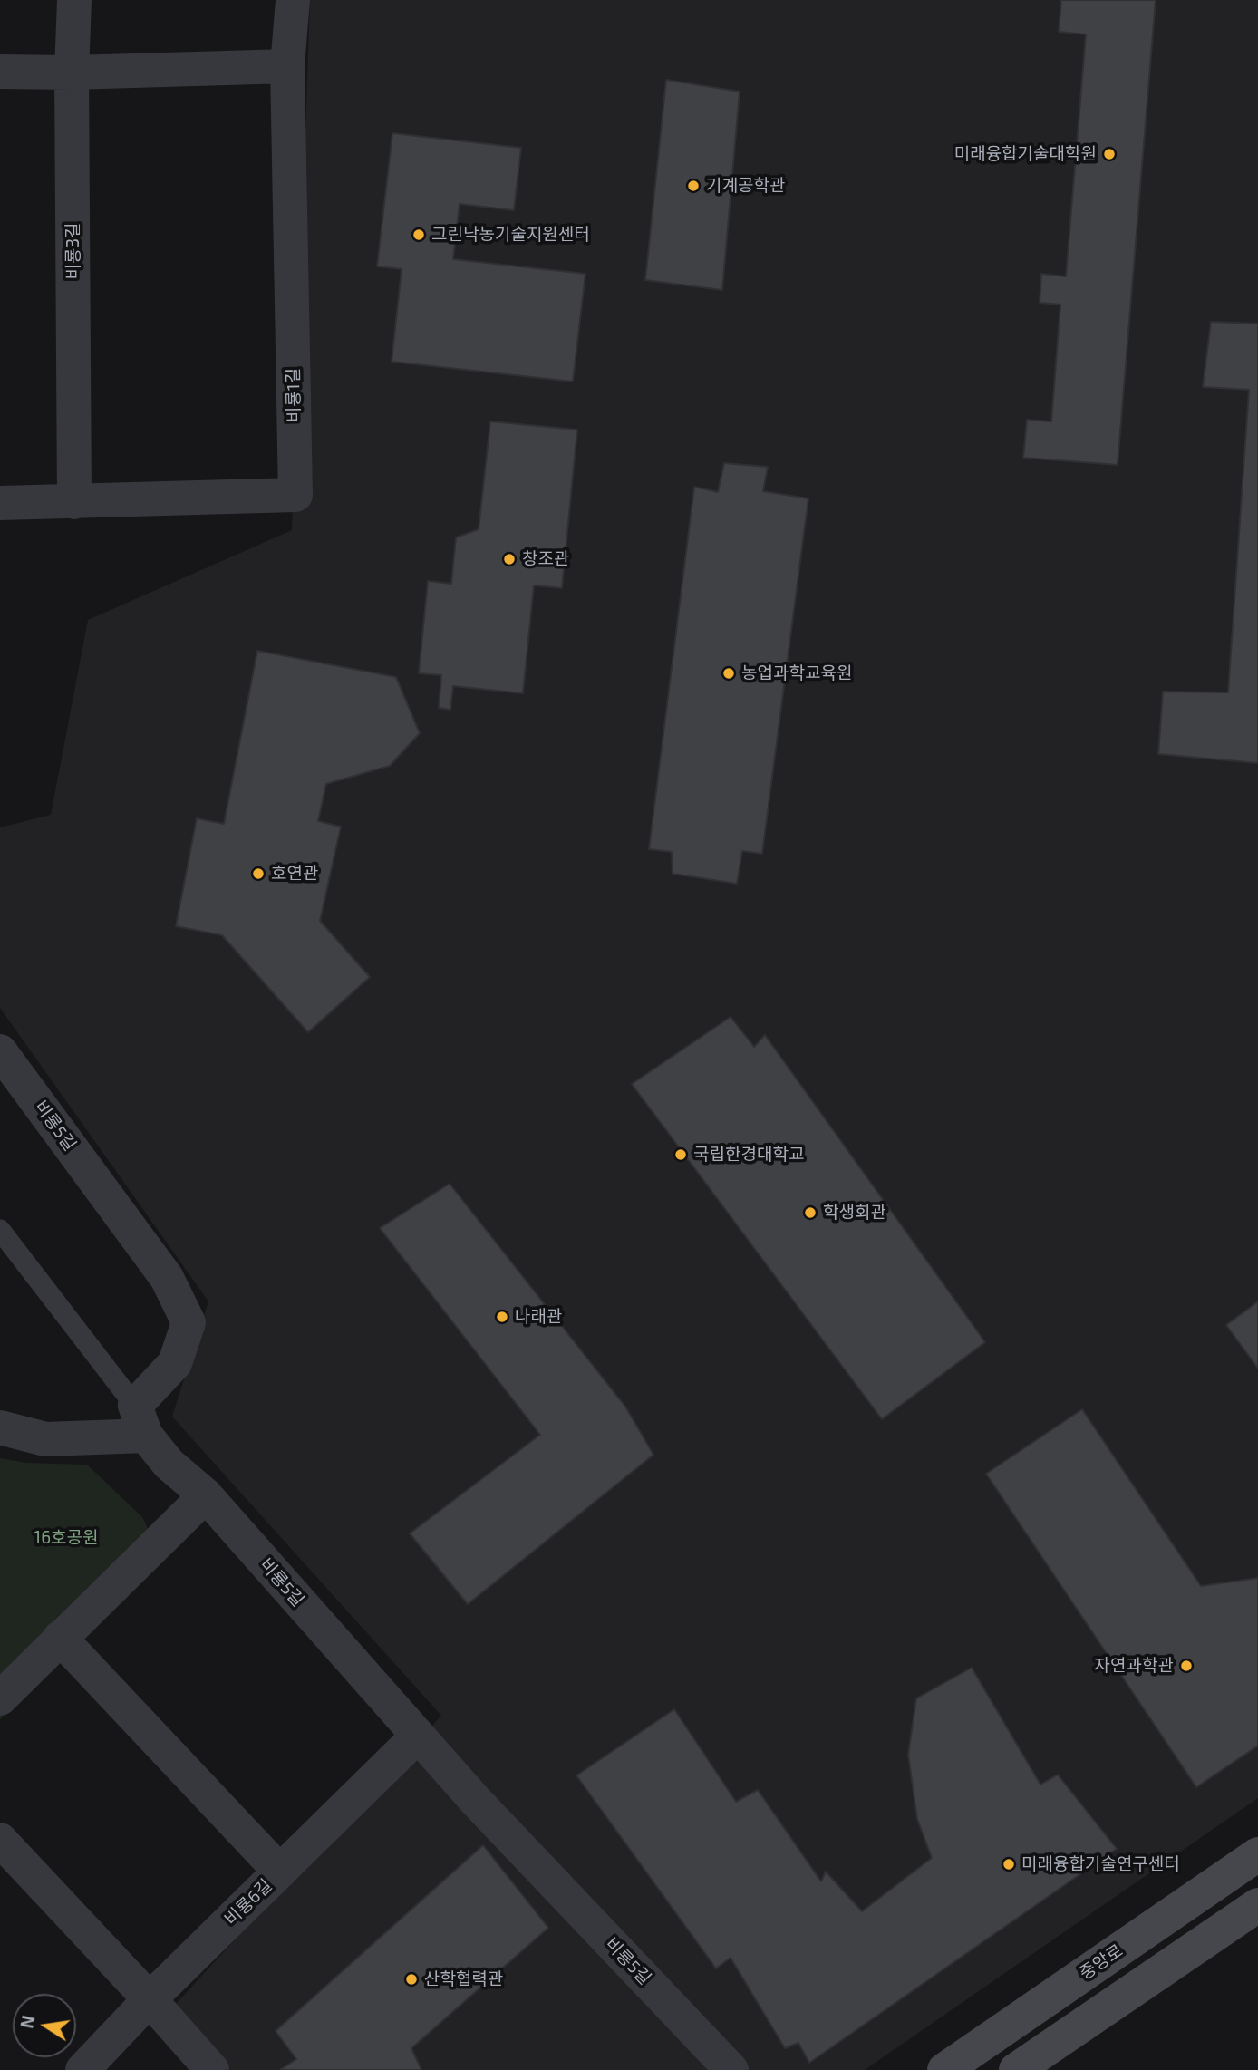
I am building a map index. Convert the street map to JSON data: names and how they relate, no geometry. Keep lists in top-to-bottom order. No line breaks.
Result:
{"streets":{"main road":["중앙로"],"street":["비룡3길","비룡1길","비룡5길","비룡6길"]},"crossings":[["비룡3길","비룡1길"],["비룡5길","비룡6길"]],"parks":["16호공원"],"places":["미래융합기술대학원","기계공학관","그린낙농기술지원센터","창조관","농업과학교육원","호연관","국립한경대학교","학생회관","나래관","자연과학관","미래융합기술연구센터","산학협력관"],"north":"left"}
